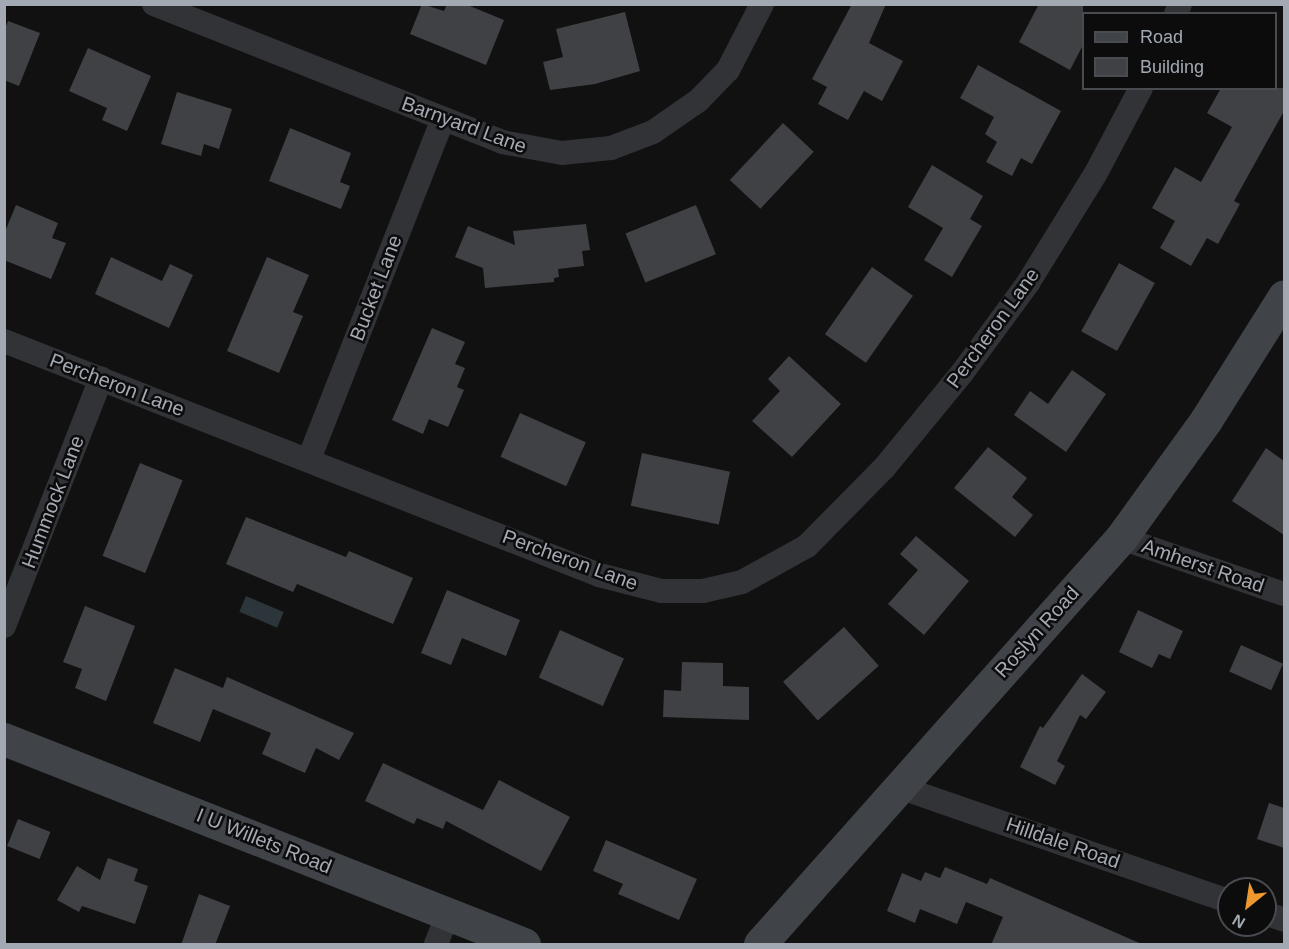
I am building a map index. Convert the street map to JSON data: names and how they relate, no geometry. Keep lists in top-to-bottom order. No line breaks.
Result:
{"streets":{"main road":["Roslyn Road","I U Willets Road"],"street":["Barnyard Lane","Bucket Lane","Percheron Lane","Hummock Lane","Amherst Road","Hilldale Road"]},"crossings":[["Barnyard Lane","Bucket Lane"],["Bucket Lane","Percheron Lane"],["Percheron Lane","Hummock Lane"],["Amherst Road","Roslyn Road"],["Roslyn Road","Hilldale Road"]],"legend":["Road","Building"],"north":"bottom left"}
